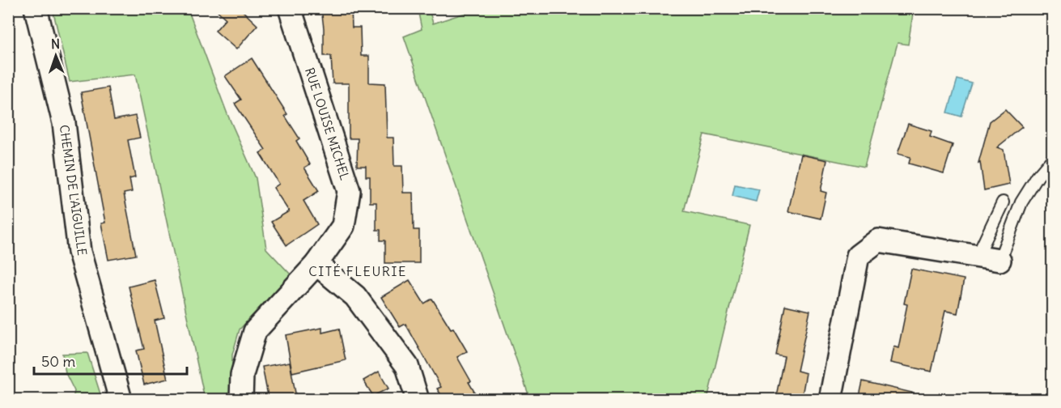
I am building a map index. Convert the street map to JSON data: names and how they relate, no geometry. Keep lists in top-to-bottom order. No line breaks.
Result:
{"streets":{"street":["RUE LOUISE MICHEL","CHEMIN DE L'AIGUILLE"]},"districts":["CITÉ FLEURIE"],"scale_bar":"50 m","north":"top"}
